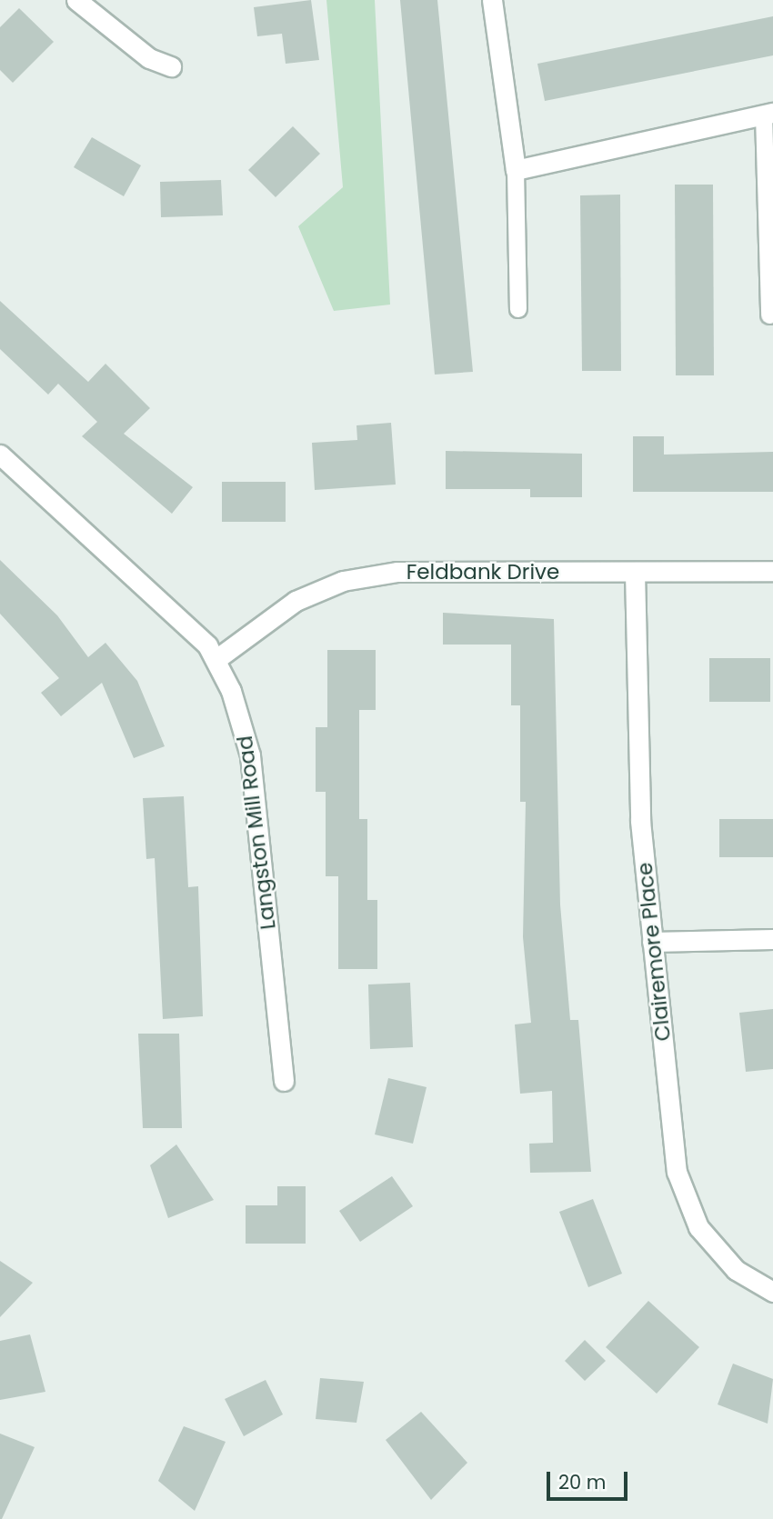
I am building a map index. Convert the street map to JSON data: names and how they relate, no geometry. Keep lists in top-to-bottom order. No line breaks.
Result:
{"streets":{"street":["Feldbank Drive","Langston Mill Road","Clairemore Place"]},"crossings":[["Feldbank Drive","Langston Mill Road"],["Feldbank Drive","Clairemore Place"]],"scale_bar":"20 m"}
